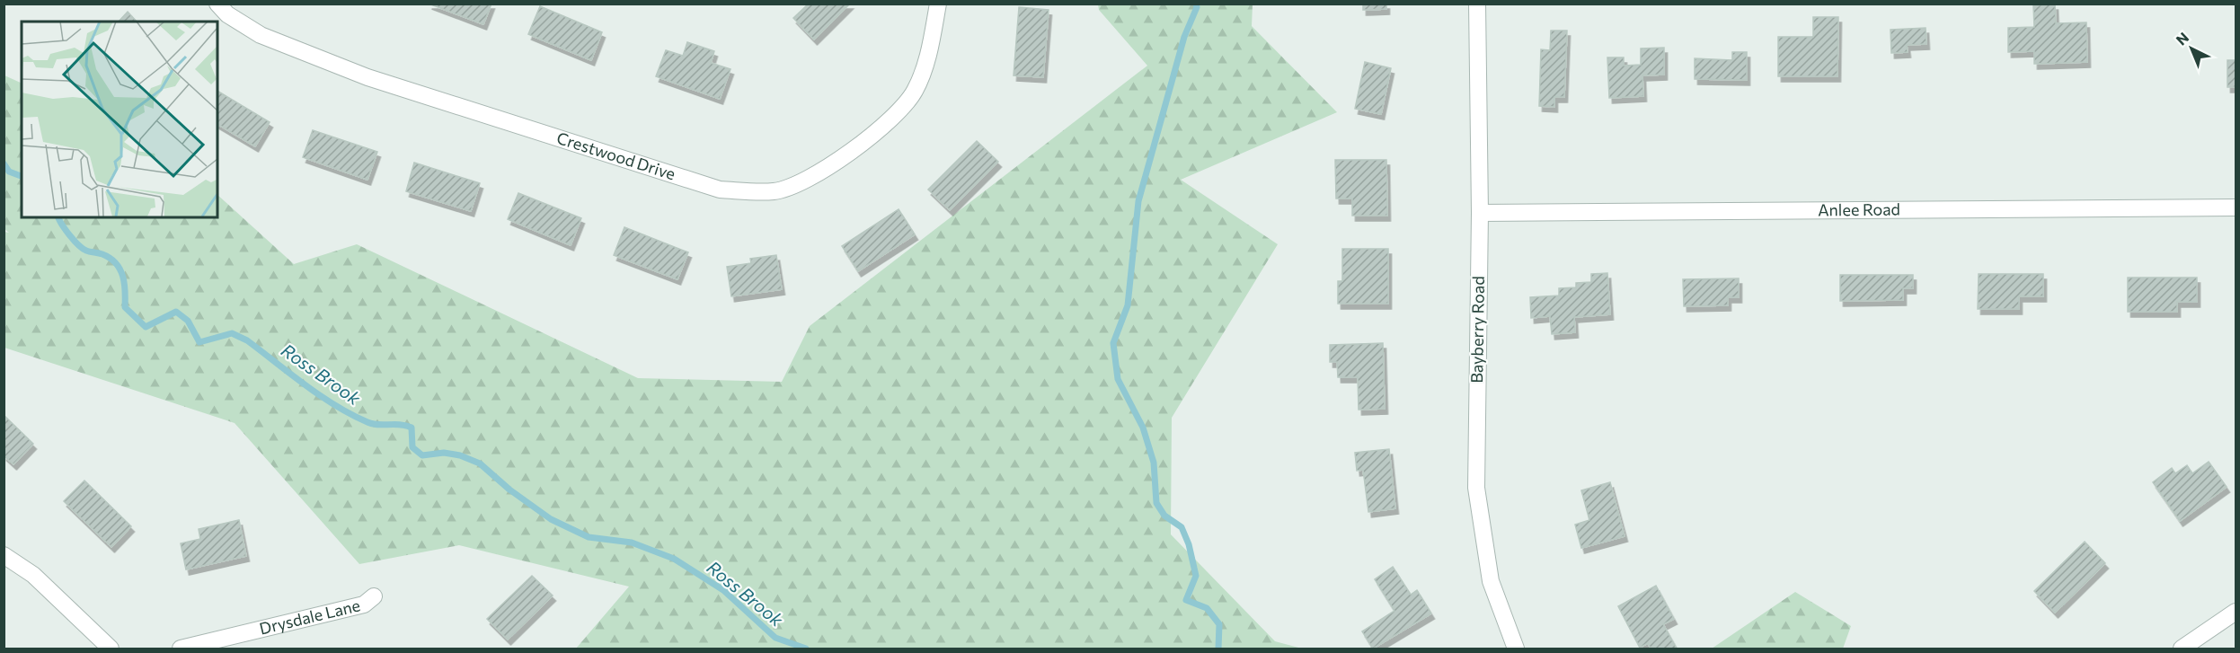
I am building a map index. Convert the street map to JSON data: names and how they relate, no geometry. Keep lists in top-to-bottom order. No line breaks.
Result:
{"streets":{"street":["Crestwood Drive","Anlee Road","Bayberry Road","Drysdale Lane"]},"crossings":[["Anlee Road","Bayberry Road"]],"water":["Ross Brook"],"north":"top left"}
